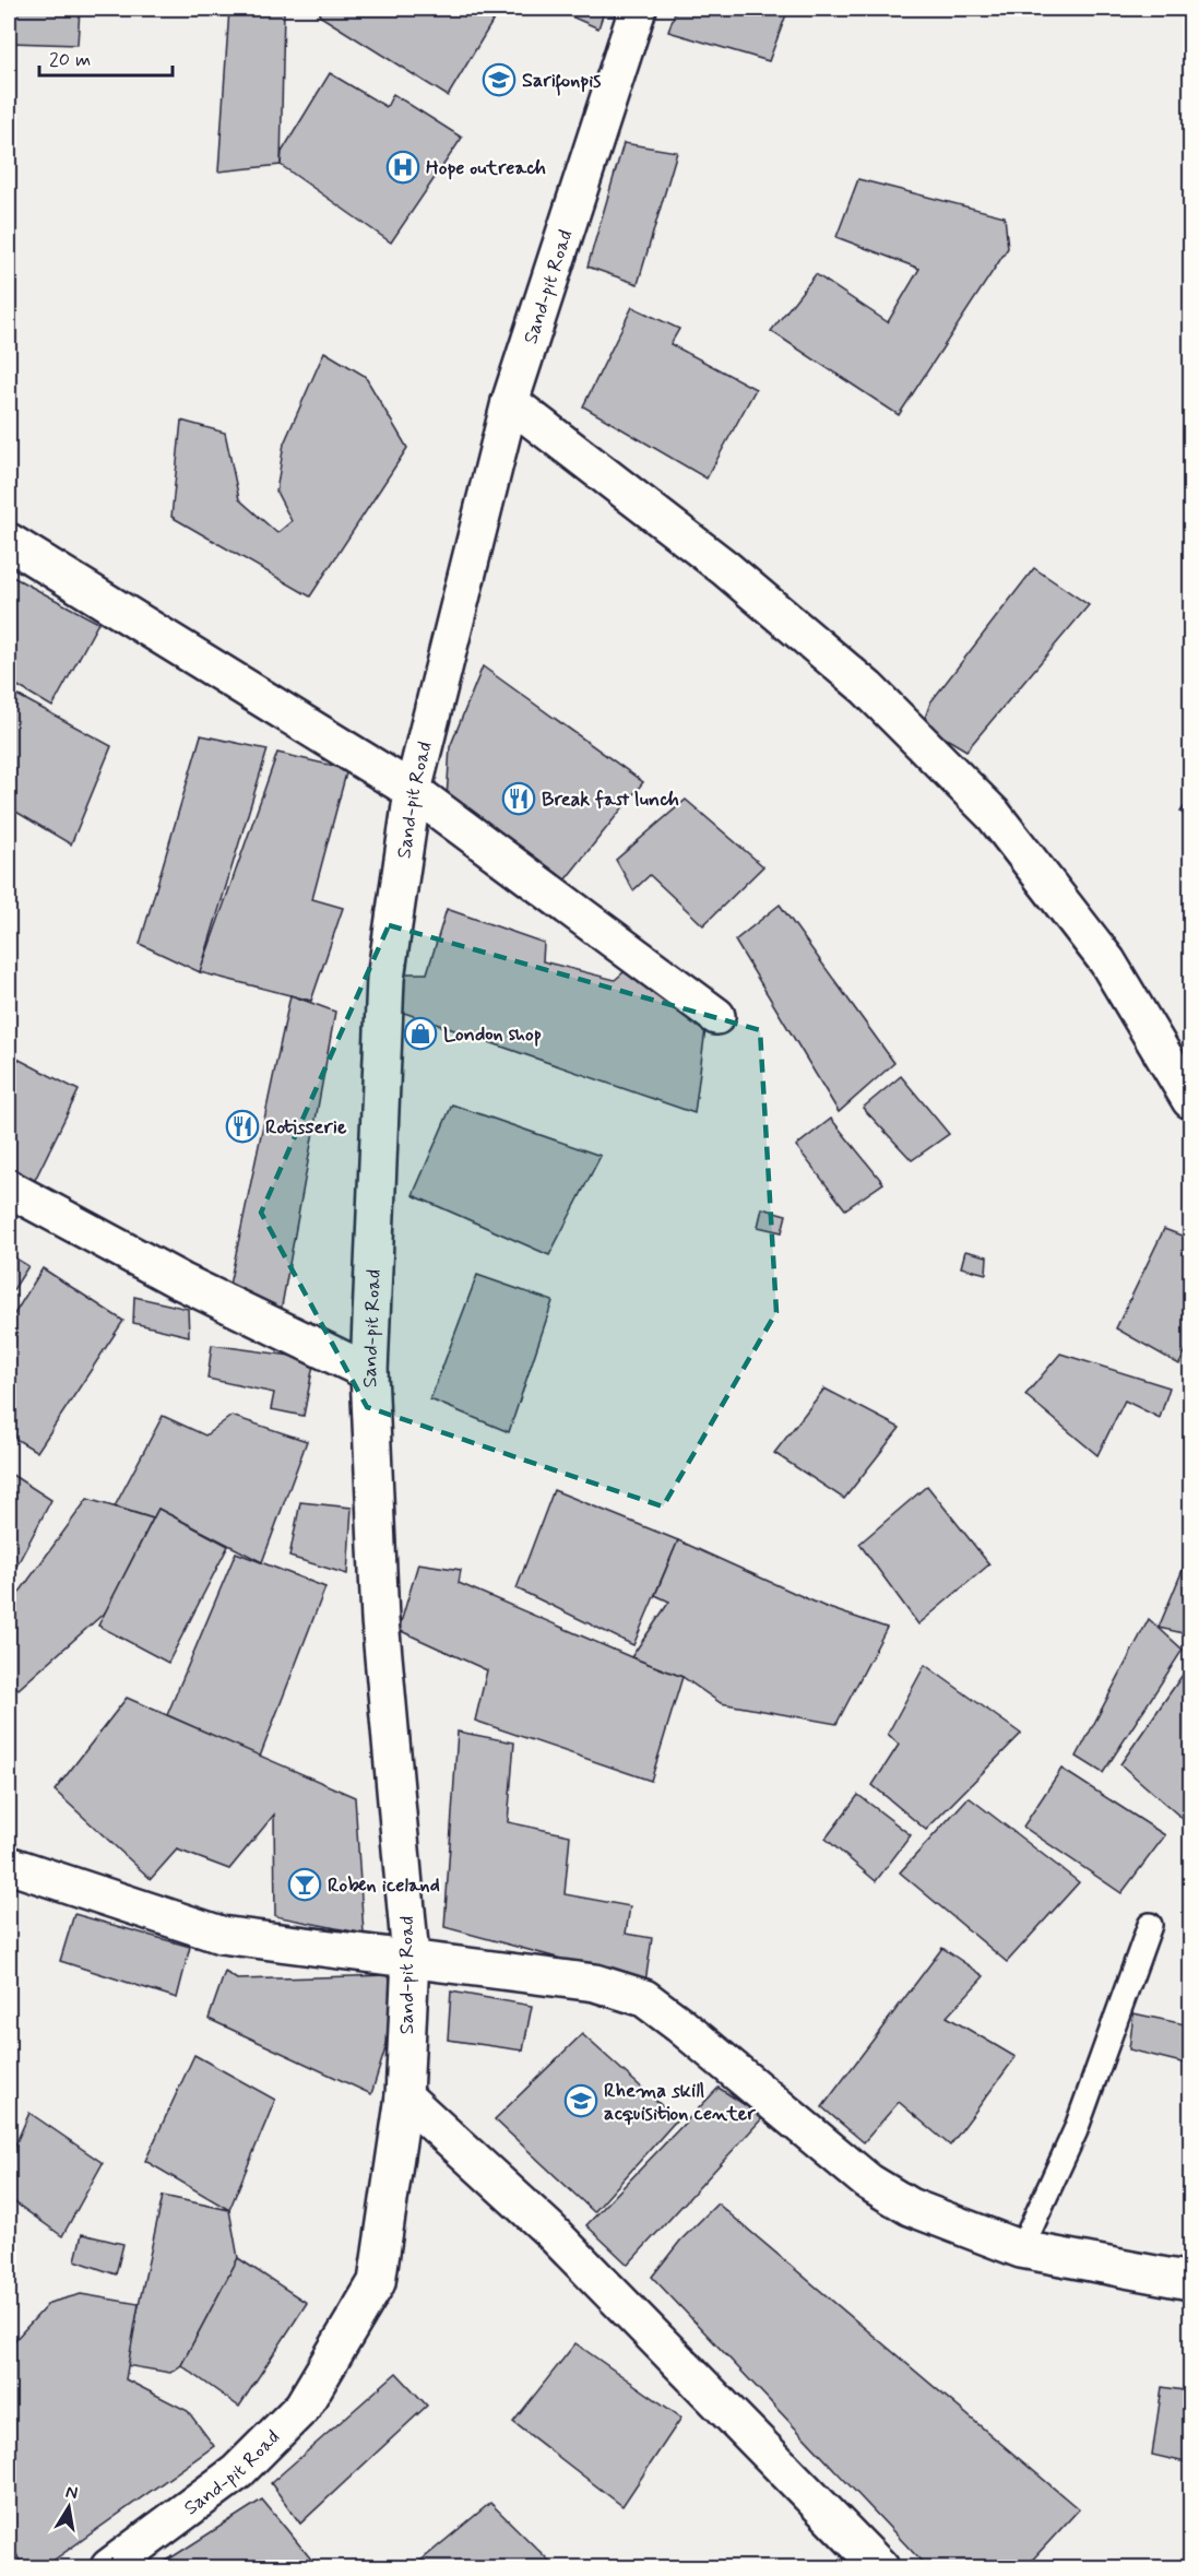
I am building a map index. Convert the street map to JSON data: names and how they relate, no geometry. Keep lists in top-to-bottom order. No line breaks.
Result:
{"streets":{"street":["Sand-pit Road"]},"places":{"school or university":["Sarifonpis","Rhema skill acquisition center"],"hospital":["Hope outreach"],"restaurant":["Break fast lunch","Rotisserie"],"shop":["London shop"],"bar":["Roben iceland"]},"scale_bar":"20 m","north":"top"}
